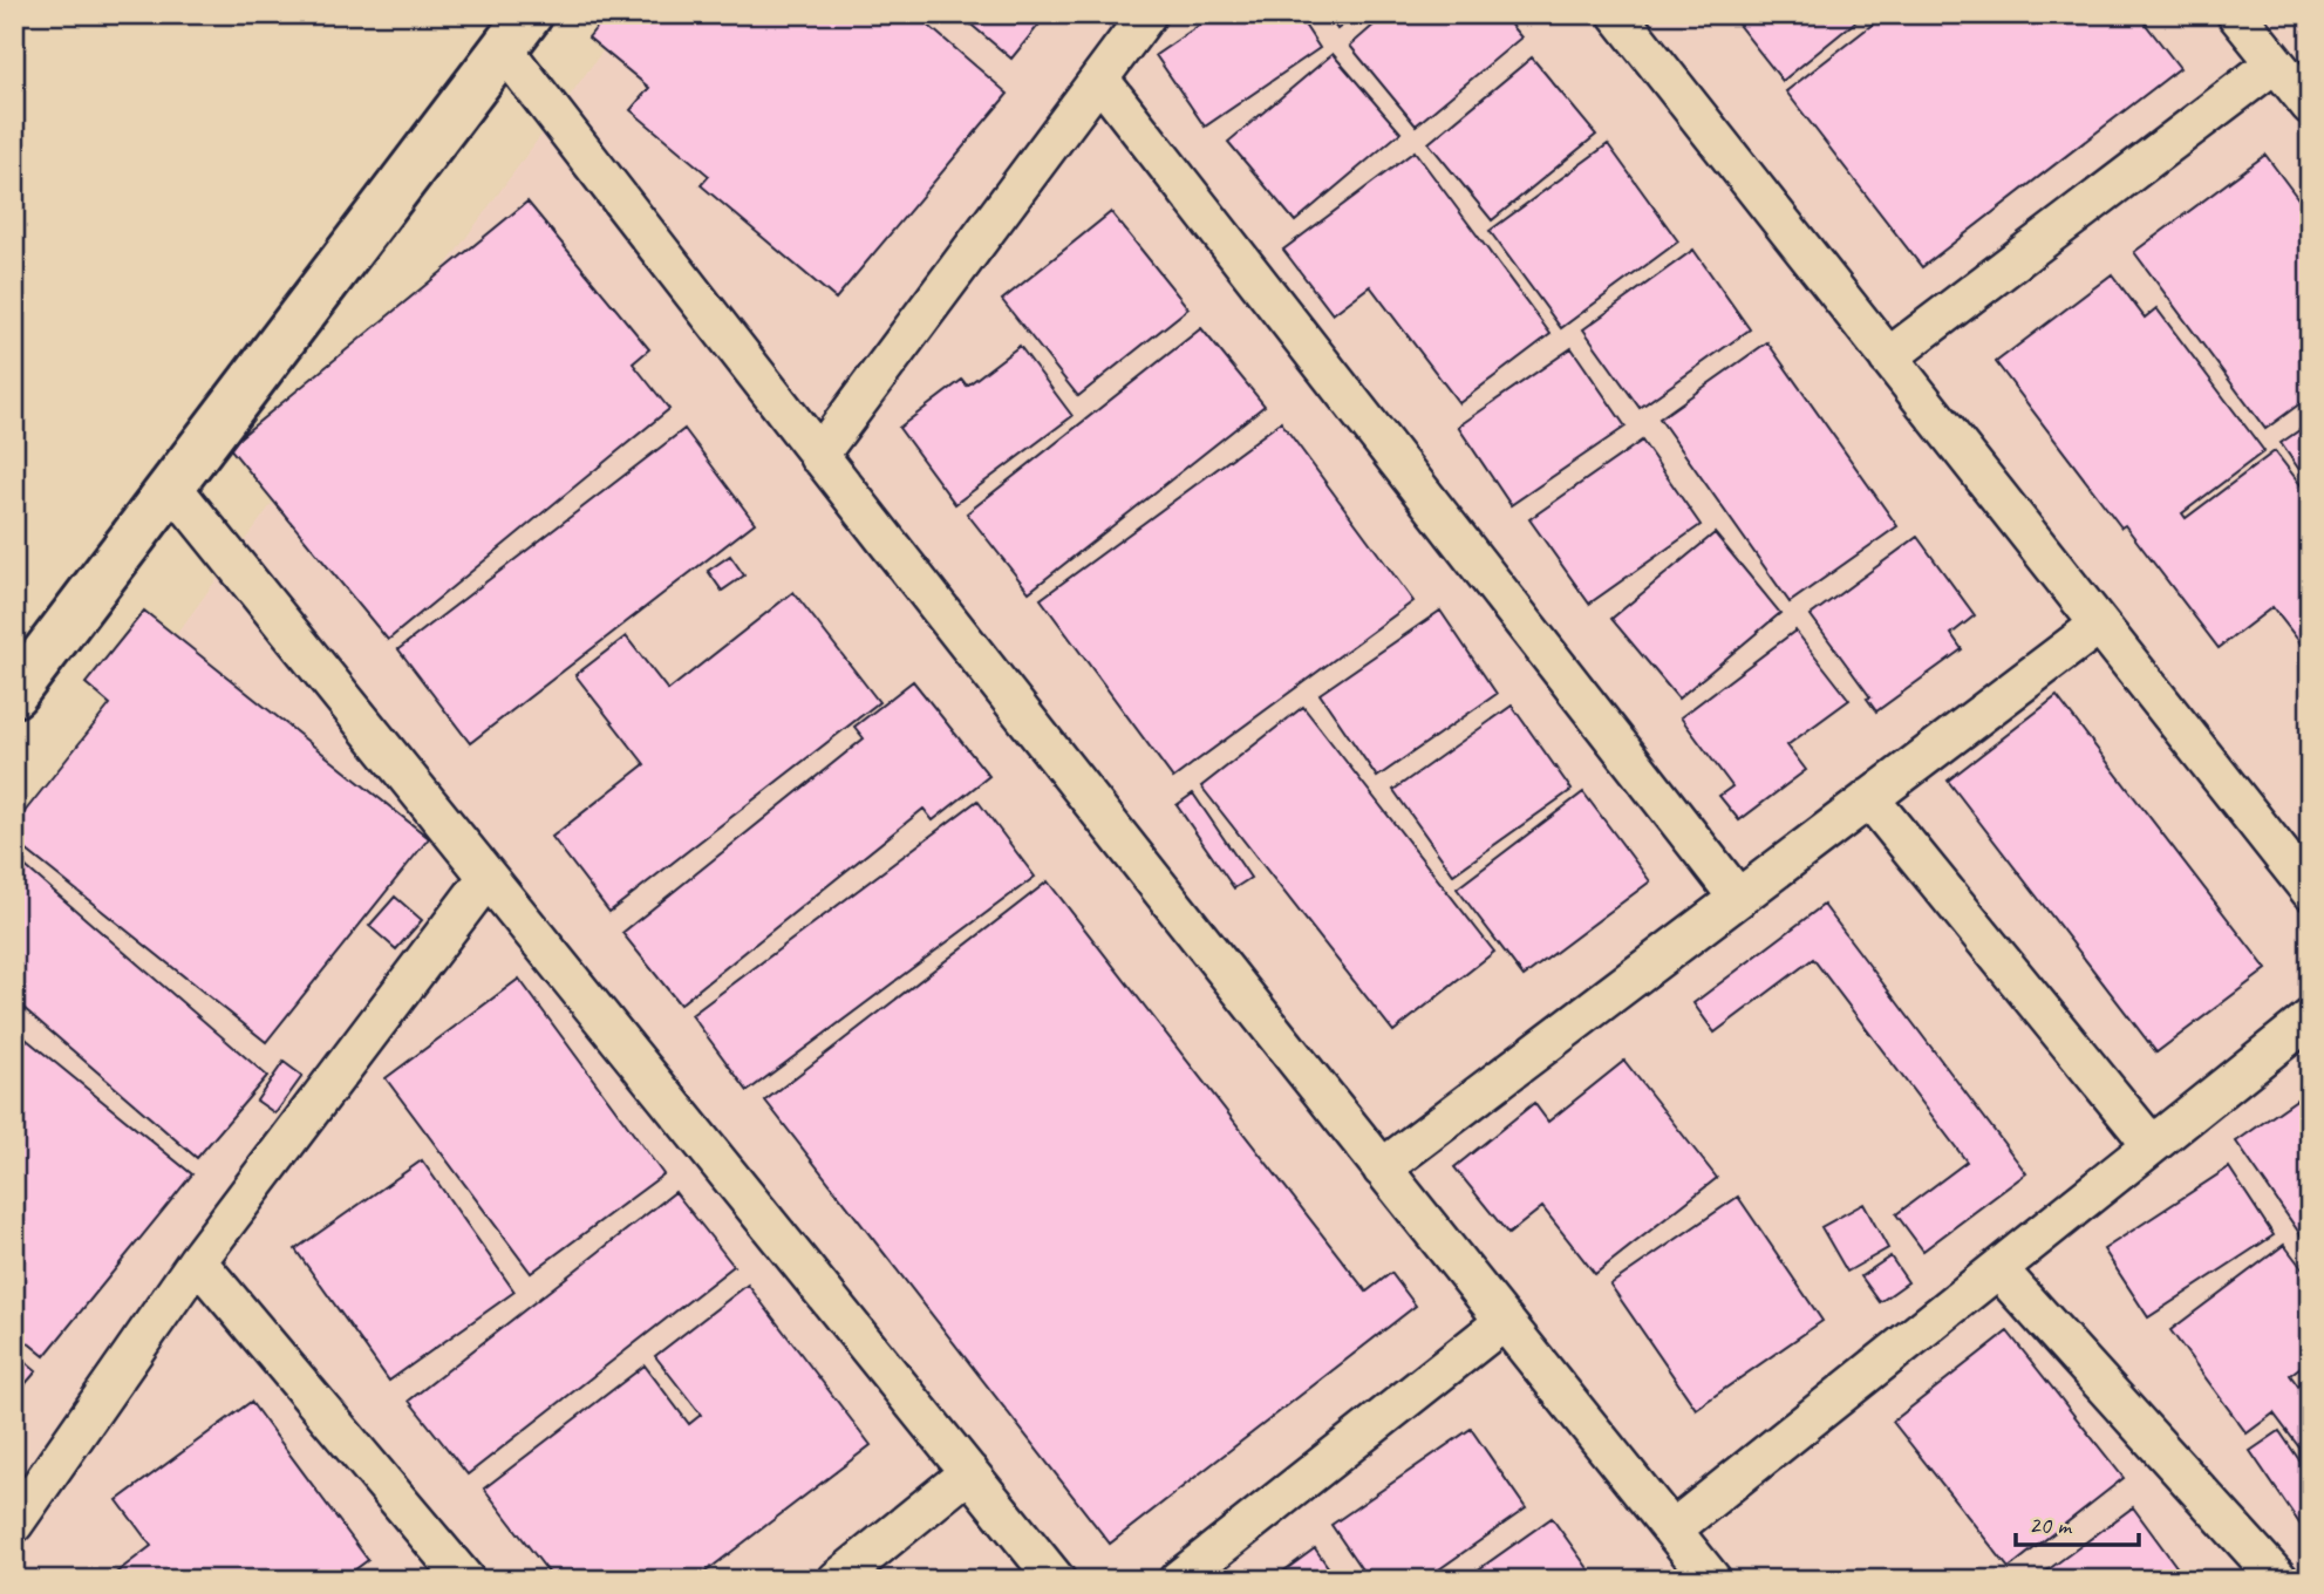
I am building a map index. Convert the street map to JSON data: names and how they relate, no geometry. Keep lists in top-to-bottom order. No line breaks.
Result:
{"scale_bar":"20 m"}
